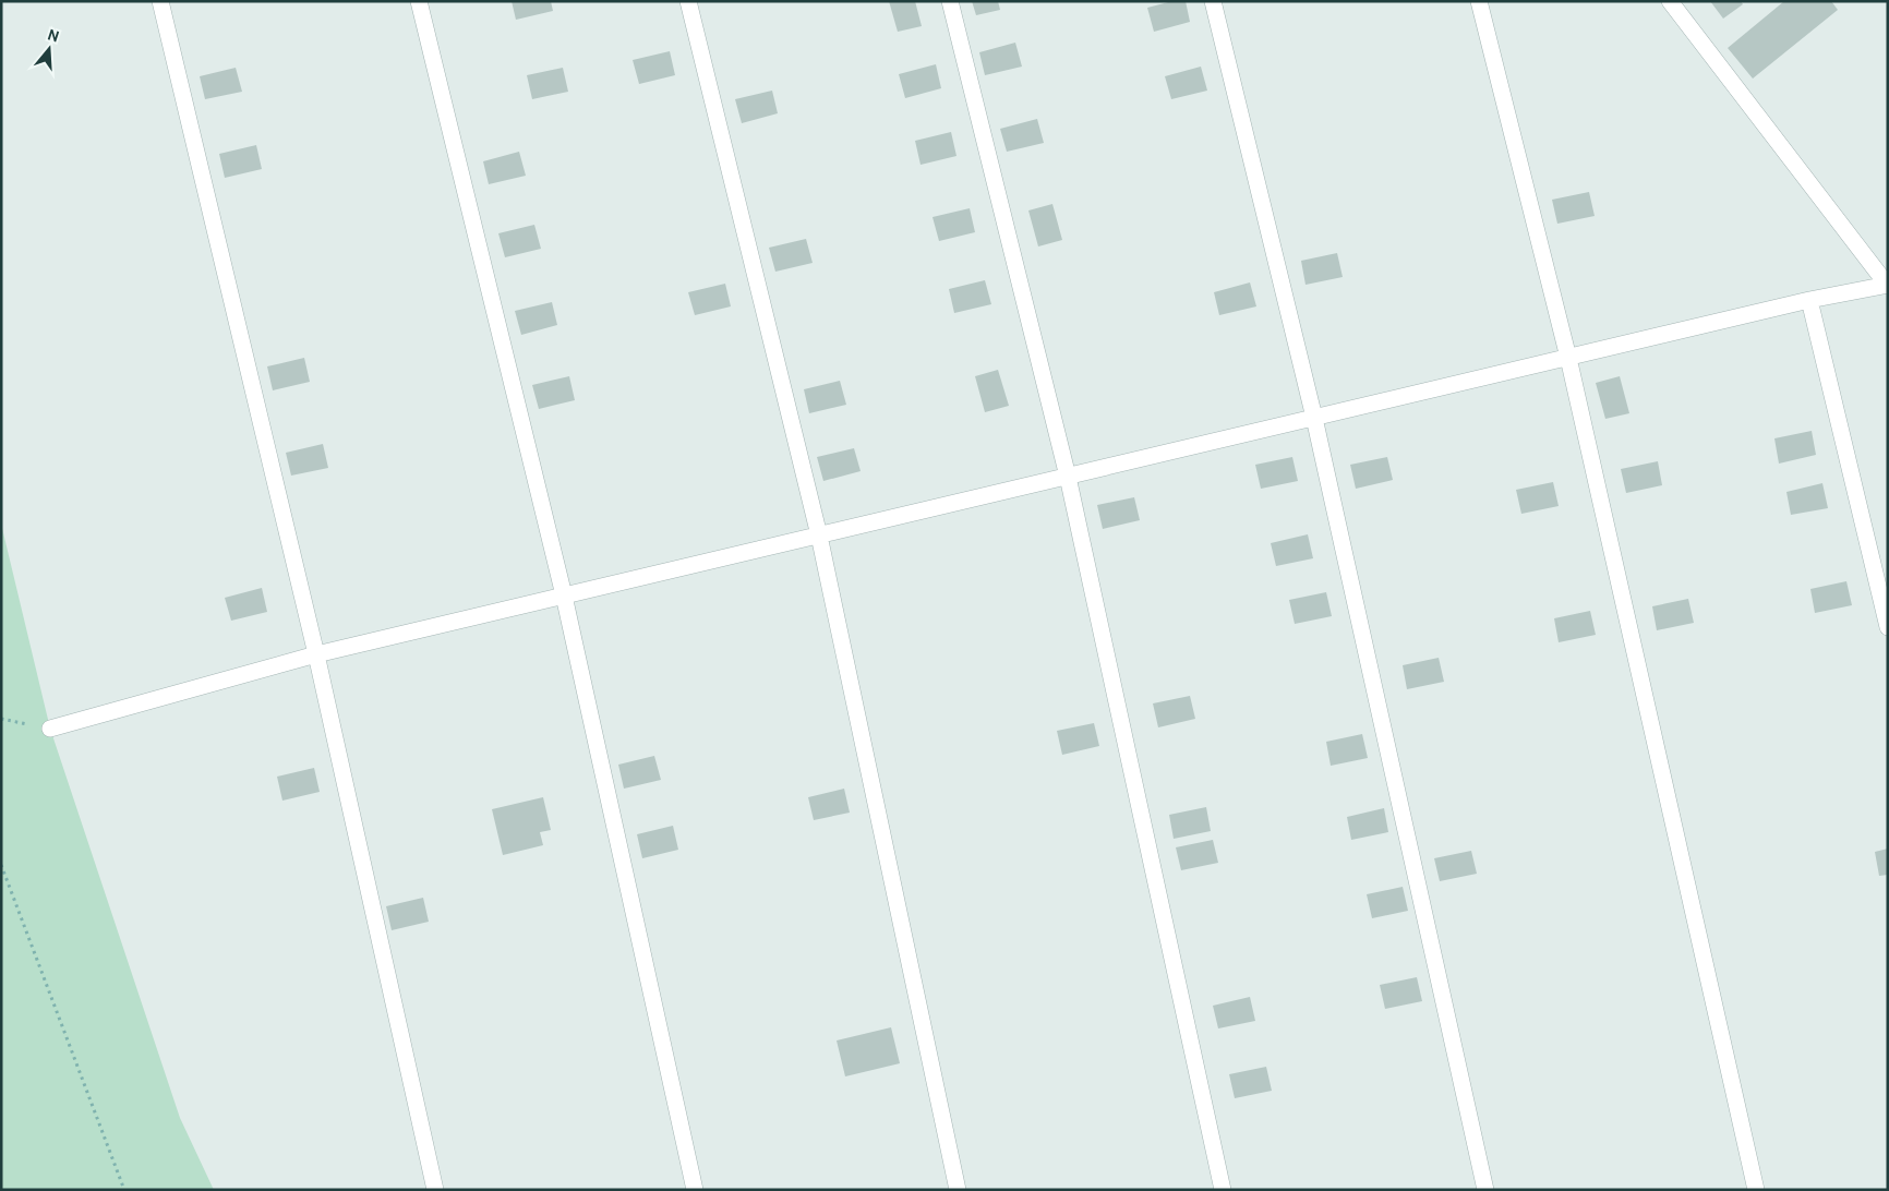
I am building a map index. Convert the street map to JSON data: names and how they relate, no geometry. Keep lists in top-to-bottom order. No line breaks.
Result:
{"north":"top"}
